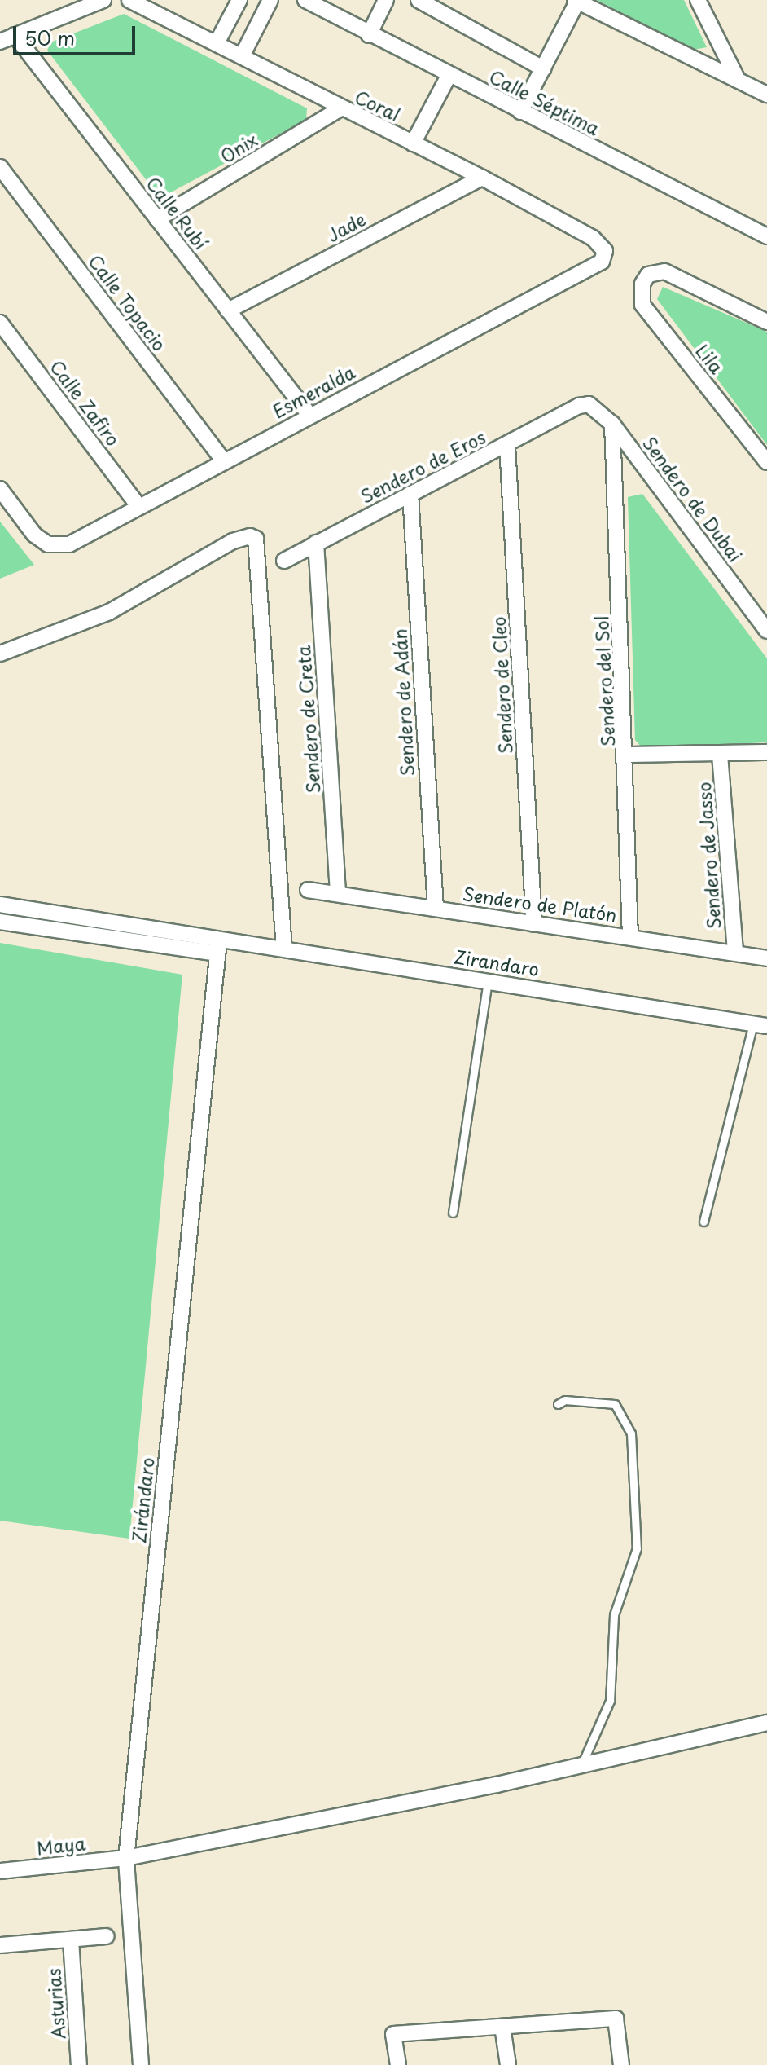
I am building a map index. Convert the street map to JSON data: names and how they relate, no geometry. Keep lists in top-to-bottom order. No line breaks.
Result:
{"streets":{"street":["Calle Séptima","Coral","Onix","Calle Rubí","Jade","Calle Topacio","Lila","Esmeralda","Calle Zafiro","Sendero de Eros","Sendero de Dubai","Sendero del Sol","Sendero de Cleo","Sendero de Adán","Sendero de Creta","Sendero de Jasso","Sendero de Platón","Zirandaro","Zirándaro","Maya","Asturias"]},"crossings":[["Coral","Onix"],["Coral","Jade"],["Coral","Esmeralda"],["Onix","Calle Rubí"],["Calle Rubí","Jade"],["Calle Rubí","Esmeralda"],["Calle Topacio","Esmeralda"],["Esmeralda","Calle Zafiro"],["Sendero de Eros","Sendero de Dubai"],["Sendero de Eros","Sendero de Cleo"],["Sendero de Eros","Sendero de Adán"],["Sendero de Eros","Sendero de Creta"],["Sendero de Dubai","Sendero del Sol"],["Sendero del Sol","Sendero de Platón"],["Sendero de Cleo","Sendero de Platón"],["Sendero de Adán","Sendero de Platón"],["Sendero de Creta","Sendero de Platón"],["Sendero de Jasso","Sendero de Platón"],["Zirandaro","Zirándaro"],["Zirándaro","Maya"]],"scale_bar":"50 m"}
